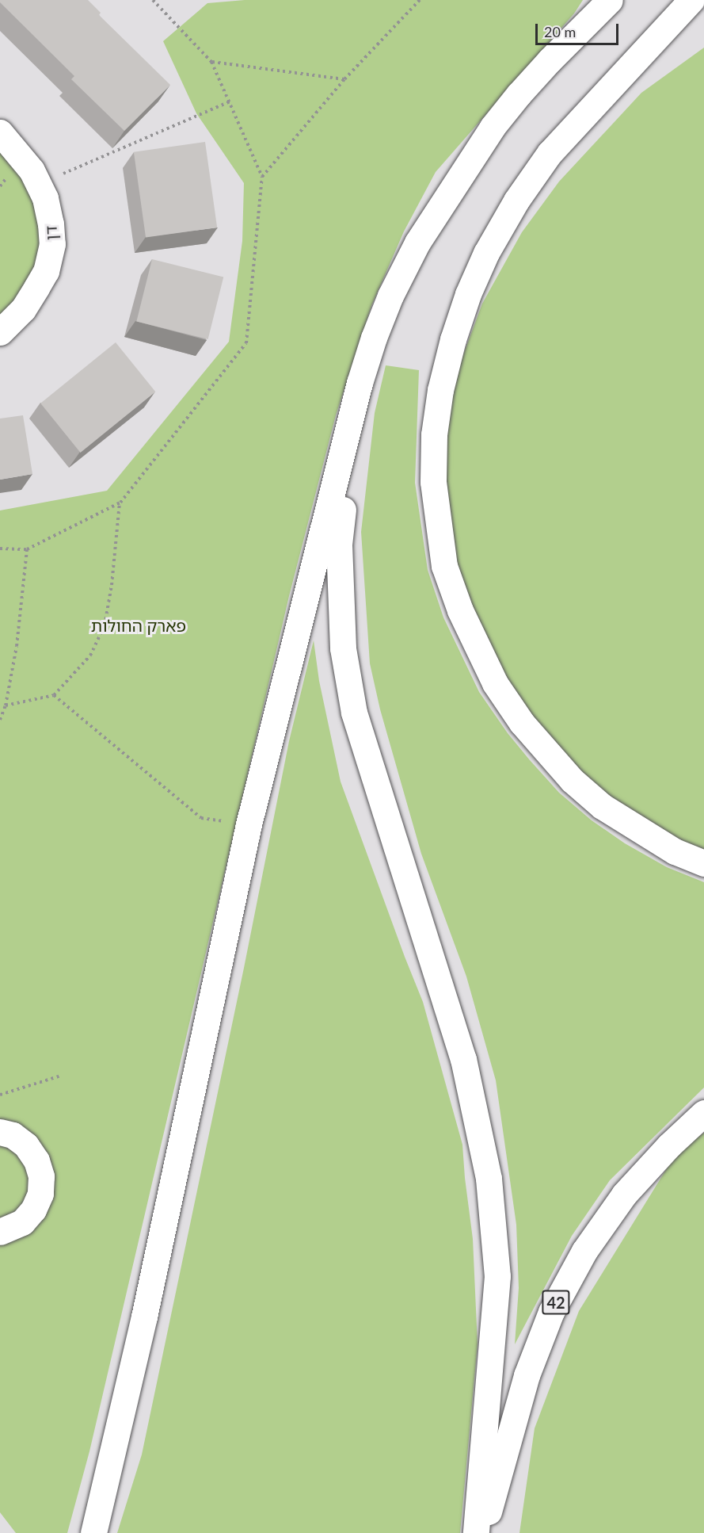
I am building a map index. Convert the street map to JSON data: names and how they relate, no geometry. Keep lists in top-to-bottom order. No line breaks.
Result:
{"streets":{"main road":["דן","42"]},"parks":["פארק החולות"],"scale_bar":"20 m"}
